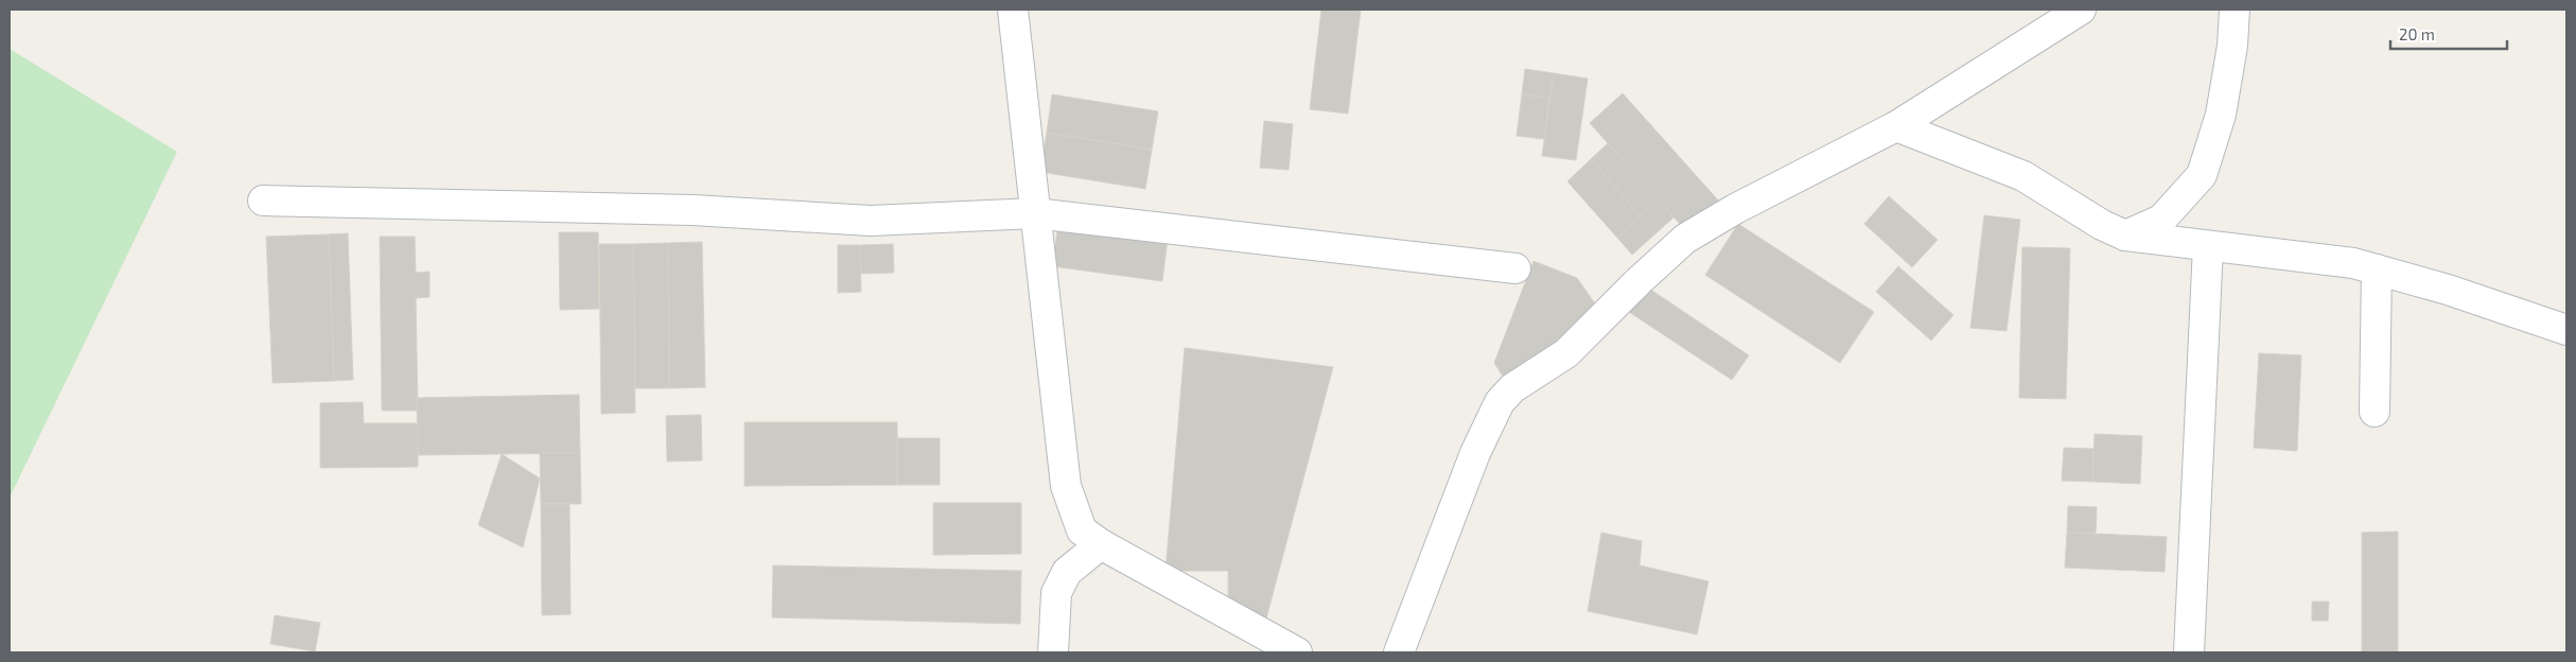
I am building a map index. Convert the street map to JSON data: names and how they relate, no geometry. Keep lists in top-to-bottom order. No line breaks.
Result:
{"scale_bar":"20 m"}
